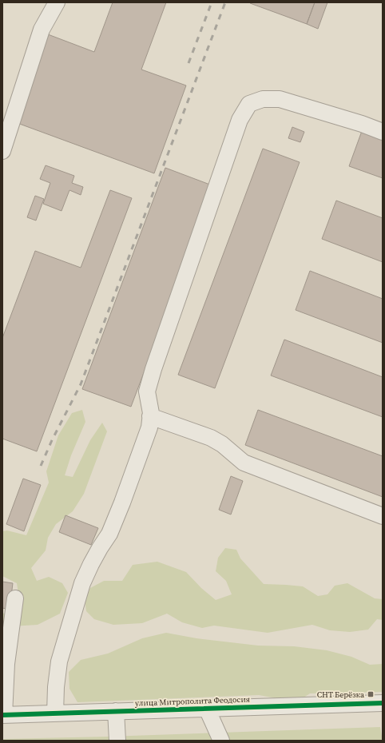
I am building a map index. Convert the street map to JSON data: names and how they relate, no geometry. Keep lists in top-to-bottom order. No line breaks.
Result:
{"streets":{"street":["улица Митрополита Феодосия"]},"places":{"transit":["СНТ Берёзка"]}}
